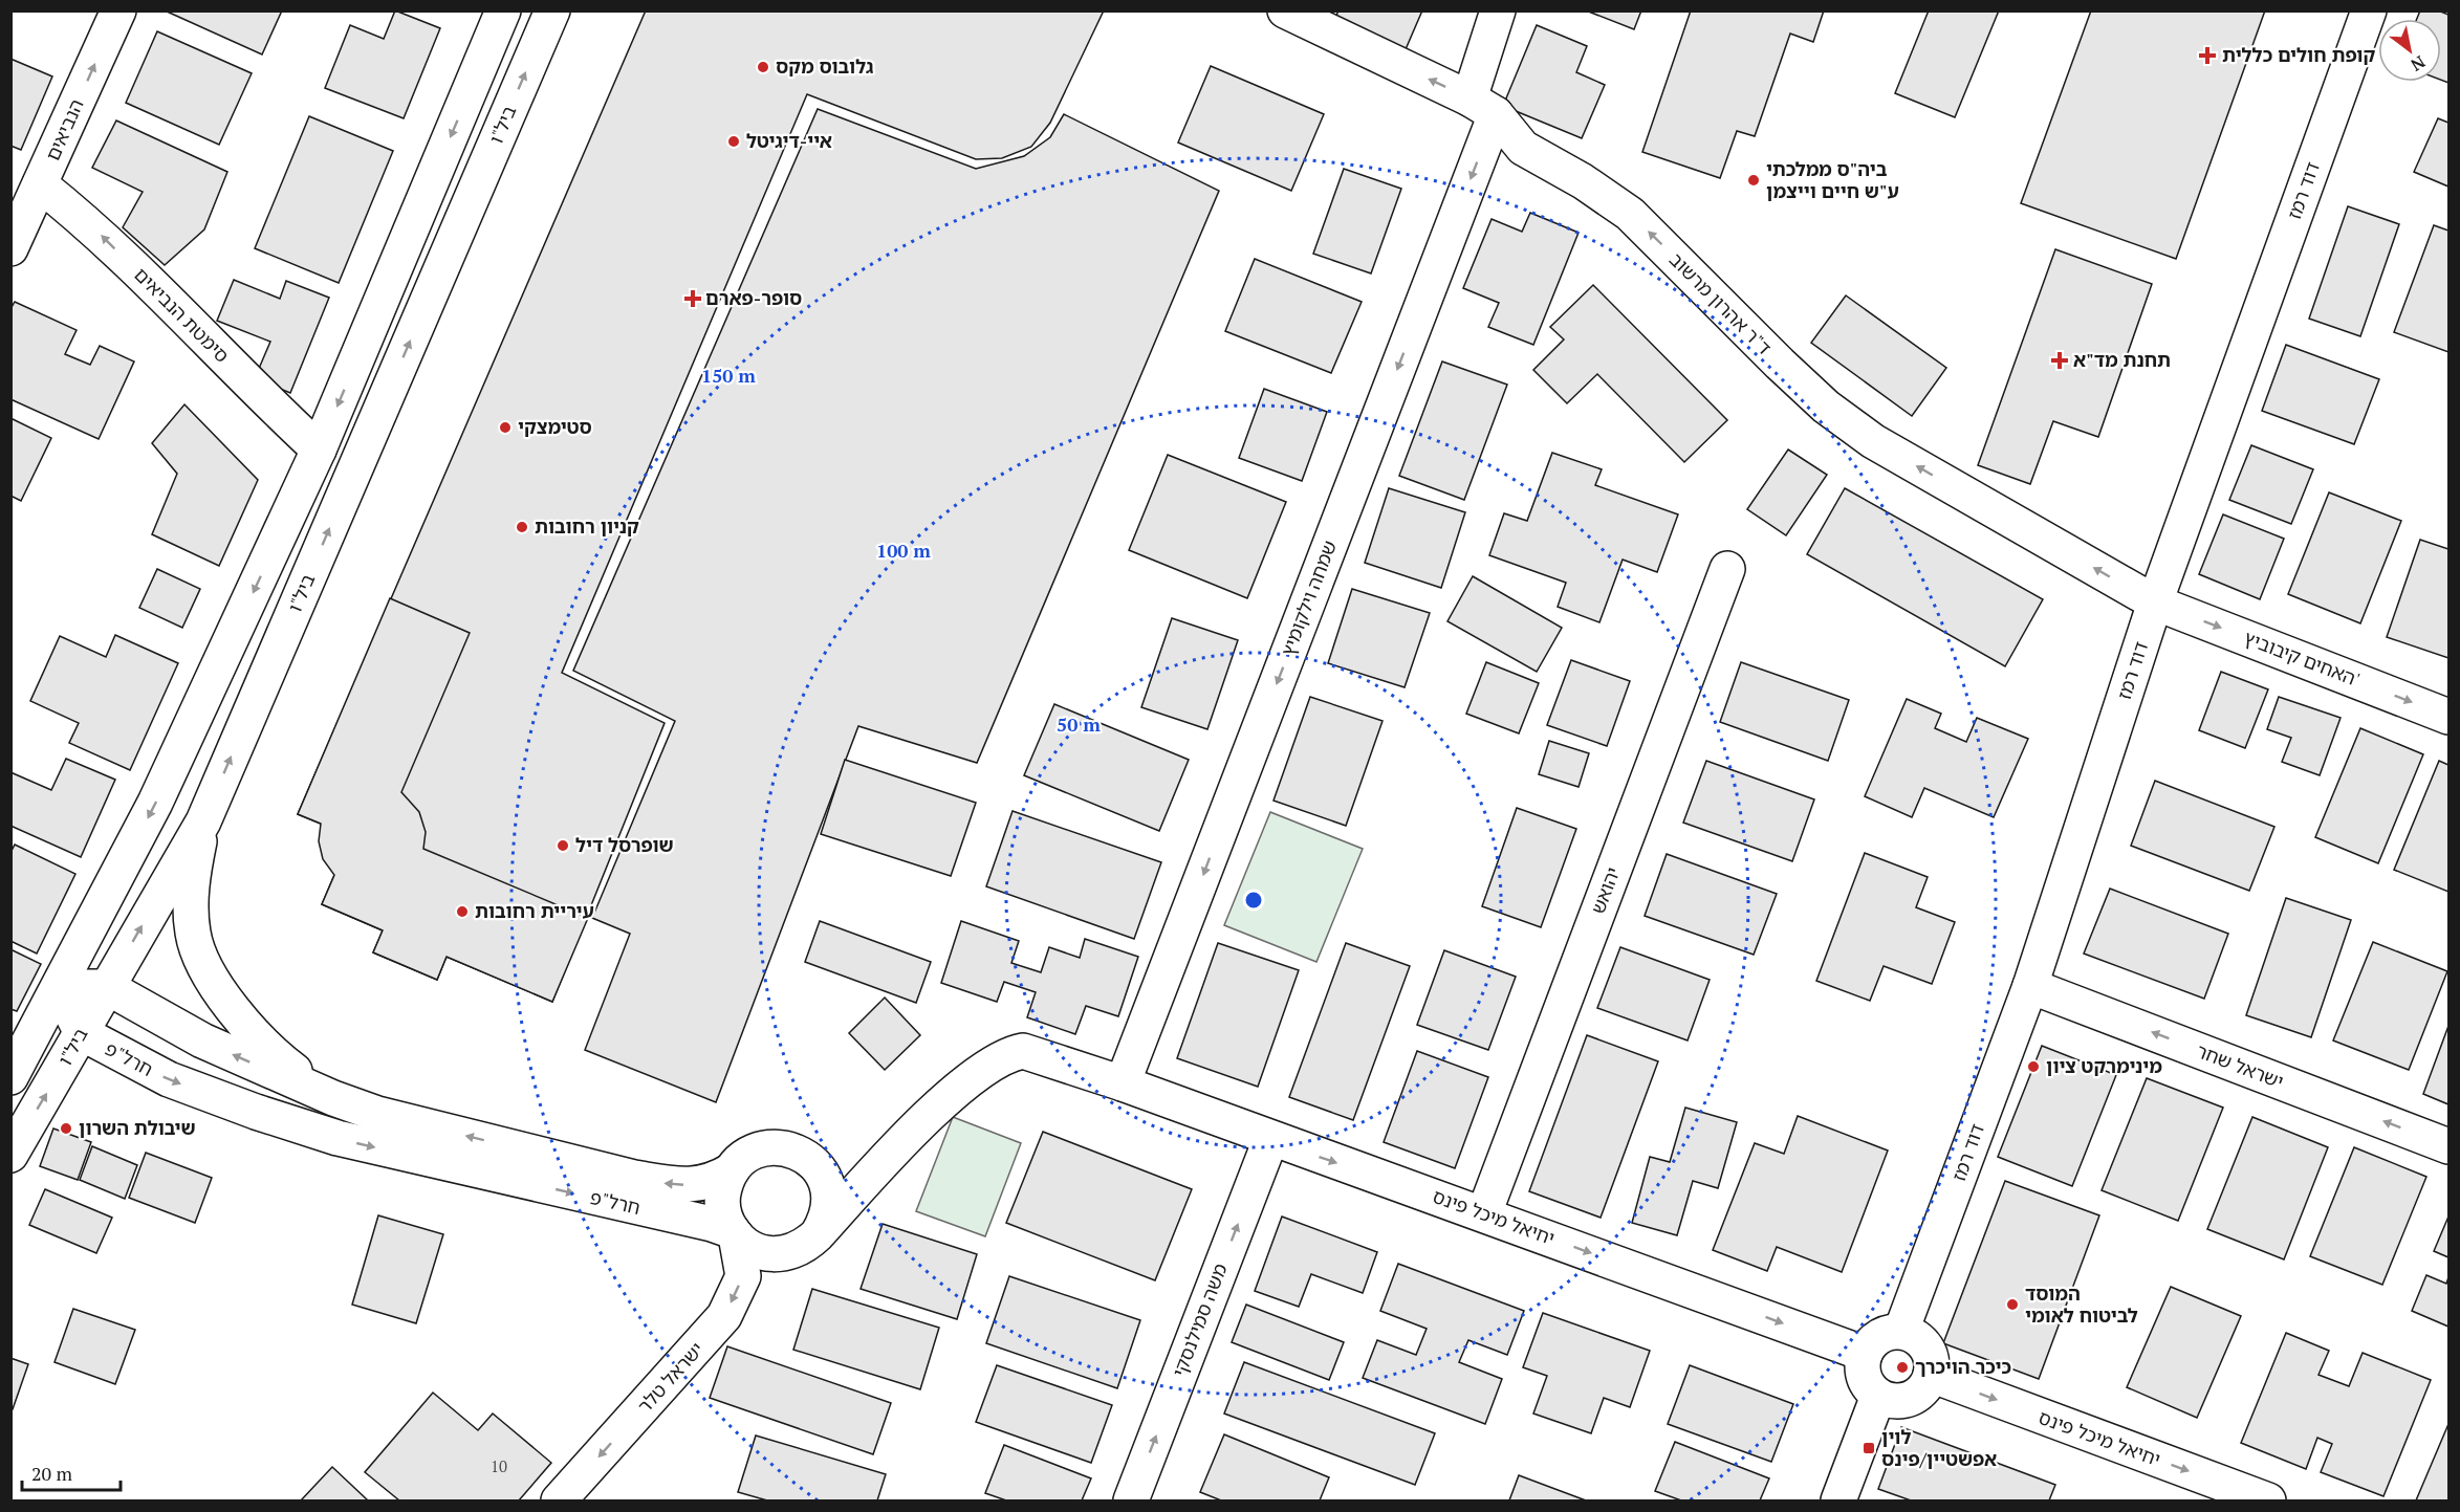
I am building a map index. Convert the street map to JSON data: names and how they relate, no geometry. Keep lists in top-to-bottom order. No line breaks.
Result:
{"streets":{"street":["ביל\"ו","הנביאים","דוד רמז","ד\"ר אהרון מרשוב","סימטת הנביאים","שמחה וילקומיץ","האחים קיבוביץ'","יהואש","חרל\"פ","ישראל שחר","יחיאל מיכל פינס","משה סמילנסקי","ישראל טלר"]},"crossings":[["ביל\"ו","חרל\"פ"],["הנביאים","סימטת הנביאים"],["דוד רמז","ד\"ר אהרון מרשוב"],["דוד רמז","האחים קיבוביץ'"],["דוד רמז","ישראל שחר"],["דוד רמז","יחיאל מיכל פינס"],["ד\"ר אהרון מרשוב","שמחה וילקומיץ"],["ד\"ר אהרון מרשוב","האחים קיבוביץ'"],["שמחה וילקומיץ","יחיאל מיכל פינס"],["יהואש","יחיאל מיכל פינס"],["חרל\"פ","ישראל טלר"],["יחיאל מיכל פינס","משה סמילנסקי"]],"one_way":["הנביאים","ד\"ר אהרון מרשוב","סימטת הנביאים","שמחה וילקומיץ","האחים קיבוביץ'","ישראל שחר","יחיאל מיכל פינס","משה סמילנסקי","ישראל טלר"],"places":{"health":["קופת חולים כללית","סופר-פארם","תחנת מד\"א"],"other":["גלובוס מקס","איי-דיגיטל","ביה\"ס ממלכתי ע\"ש חיים וייצמן","סטימצקי","קניון רחובות","שופרסל דיל","עיריית רחובות","מינימרקט ציון","שיבולת השרון","המוסד לביטוח לאומי","כיכר הויכרך"],"transit":["לוין אפשטיין/פינס"]},"house_numbers":["10"],"scale_bar":"20 m","north":"bottom right","rings":["150 m","100 m","50 m"]}
